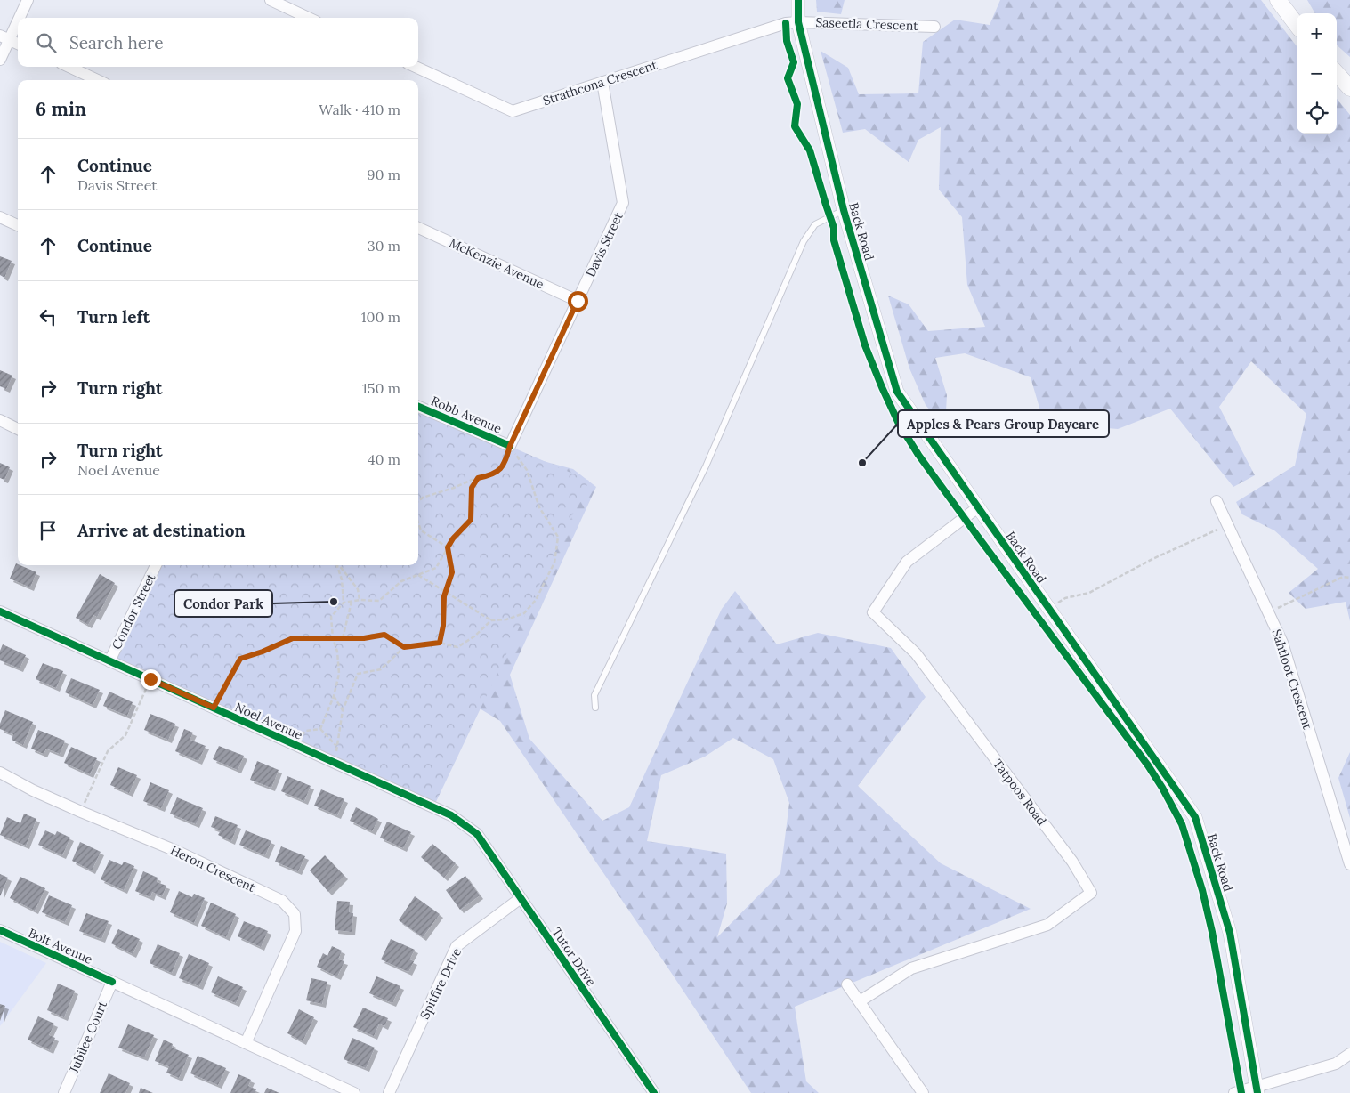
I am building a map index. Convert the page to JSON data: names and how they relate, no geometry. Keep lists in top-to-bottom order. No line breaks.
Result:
{"streets":{"street":["Saseetla Crescent","Strathcona Crescent","Back Road","Davis Street","McKenzie Avenue","Robb Avenue","Condor Street","Sahtloot Crescent","Noel Avenue","Tatpoos Road","Heron Crescent","Bolt Avenue","Tutor Drive","Spitfire Drive","Jubilee Court"]},"crossings":[["Saseetla Crescent","Strathcona Crescent"],["Saseetla Crescent","Back Road"],["Strathcona Crescent","Back Road"],["Strathcona Crescent","Davis Street"],["Back Road","Tatpoos Road"],["Davis Street","McKenzie Avenue"],["Davis Street","Robb Avenue"],["Condor Street","Noel Avenue"],["Noel Avenue","Tutor Drive"],["Heron Crescent","Bolt Avenue"],["Bolt Avenue","Jubilee Court"],["Tutor Drive","Spitfire Drive"]],"places":["Apples & Pears Group Daycare","Condor Park"],"page":{"map_buttons":["+","−"],"search":"Search here","heading":["6 min","Walk · 410 m"],"list":[["Continue","Davis Street","90 m"],["Continue","30 m"],["Turn left","100 m"],["Turn right","150 m"],["Turn right","Noel Avenue","40 m"],"Arrive at destination"]}}
